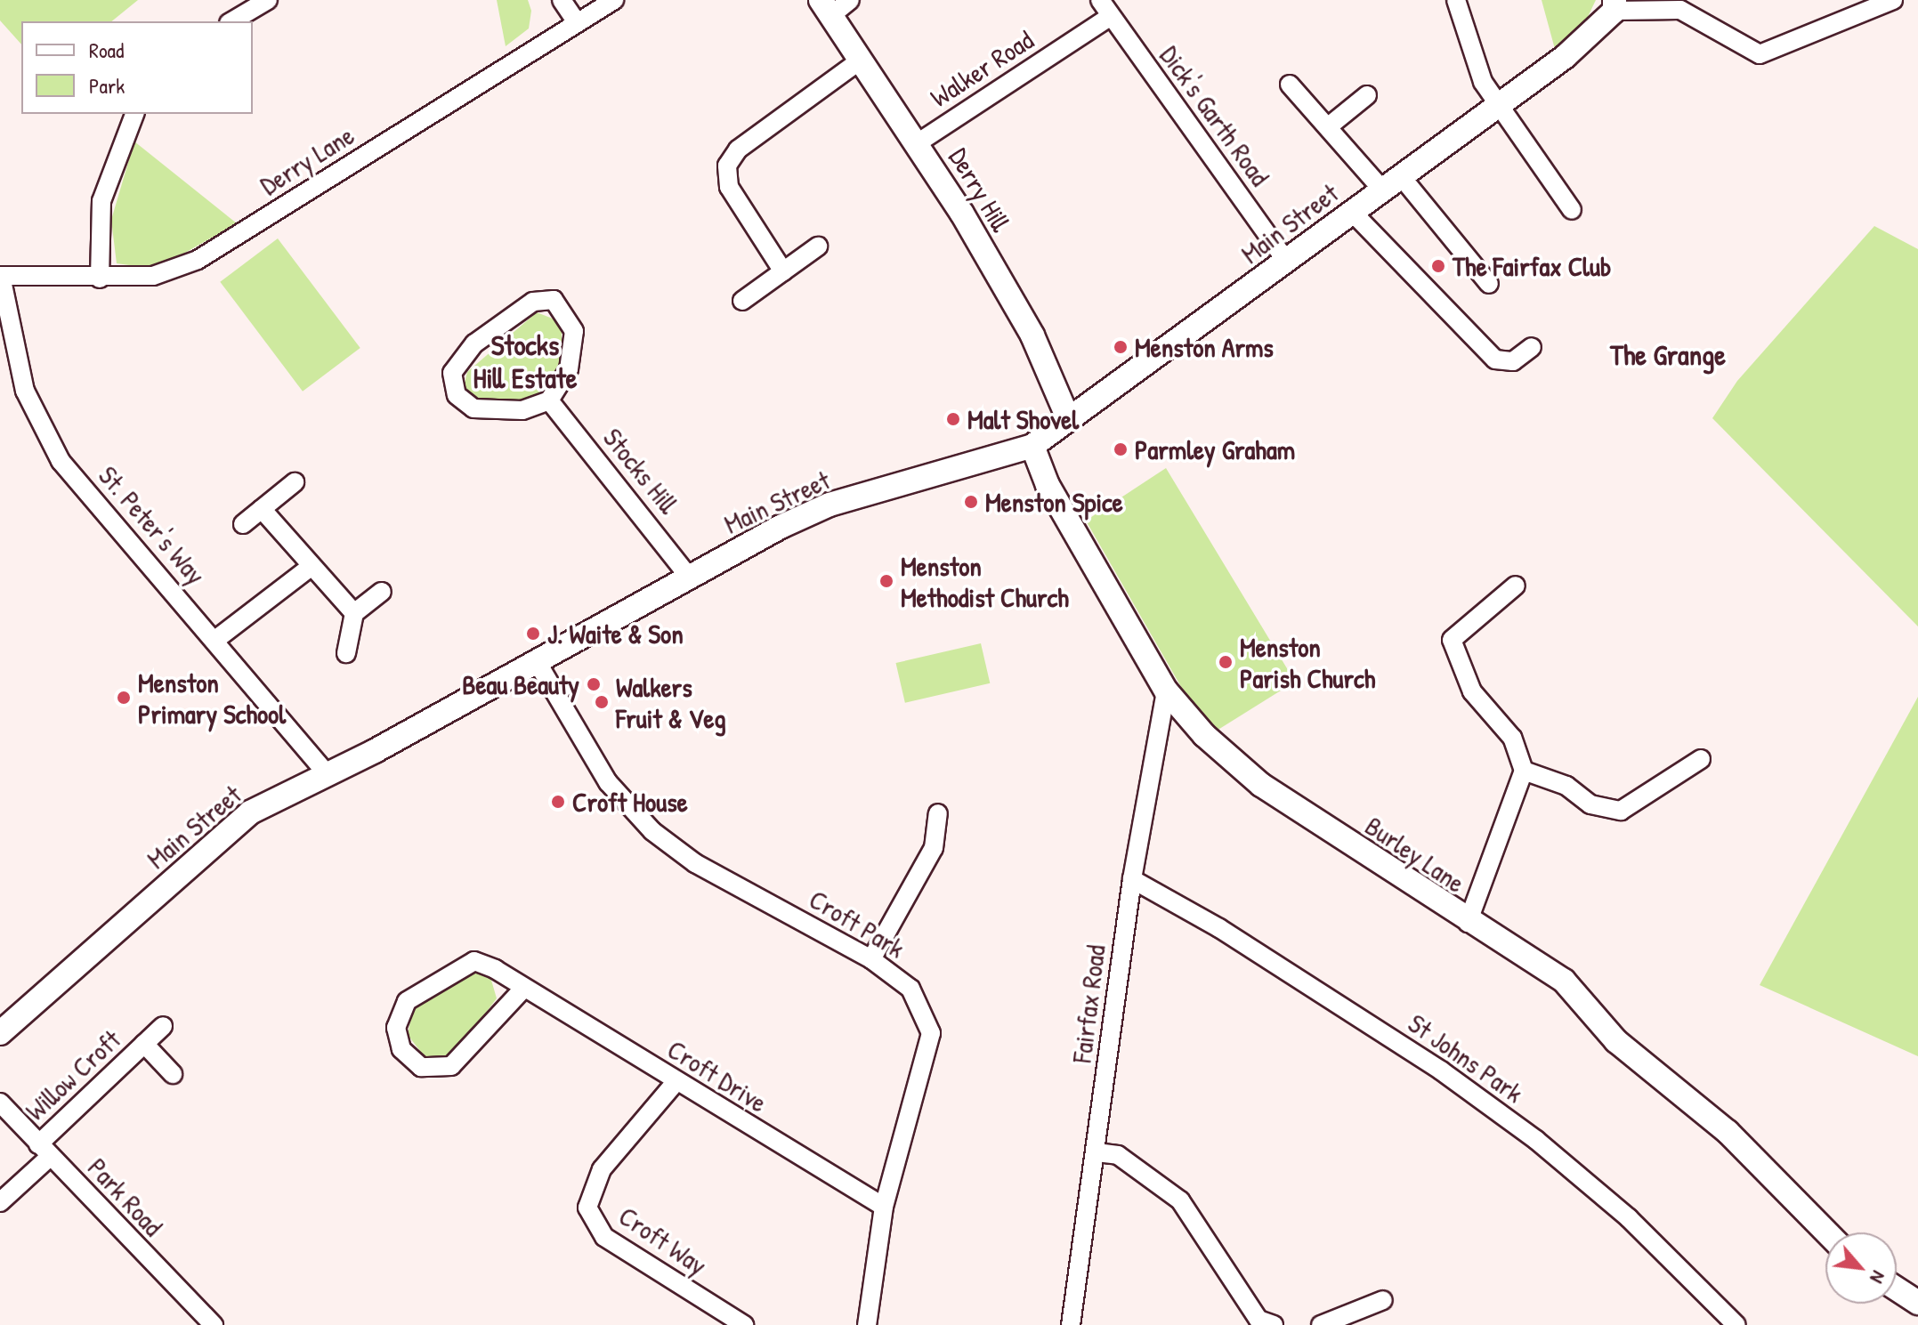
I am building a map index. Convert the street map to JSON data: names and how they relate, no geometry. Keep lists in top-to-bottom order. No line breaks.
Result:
{"streets":{"street":["Walker Road","Dick's Garth Road","Derry Lane","Derry Hill","Main Street","Stocks Hill","St. Peter's Way","Burley Lane","Croft Park","Fairfax Road","St Johns Park","Willow Croft","Croft Drive","Park Road","Croft Way"]},"crossings":[["Walker Road","Dick's Garth Road"],["Walker Road","Derry Hill"],["Dick's Garth Road","Main Street"],["Derry Lane","St. Peter's Way"],["Derry Hill","Main Street"],["Main Street","Stocks Hill"],["Main Street","St. Peter's Way"],["Main Street","Burley Lane"],["Main Street","Croft Park"],["Burley Lane","Fairfax Road"],["Croft Park","Croft Drive"],["Fairfax Road","St Johns Park"],["Willow Croft","Park Road"],["Croft Drive","Croft Way"]],"districts":["Stocks Hill Estate","The Grange"],"places":["The Fairfax Club","Menston Arms","Malt Shovel","Parmley Graham","Menston Spice","Menston Methodist Church","J. Waite & Son","Menston Parish Church","Beau Beauty","Menston Primary School","Walkers Fruit & Veg","Croft House"],"legend":["Road","Park"],"north":"bottom right"}
